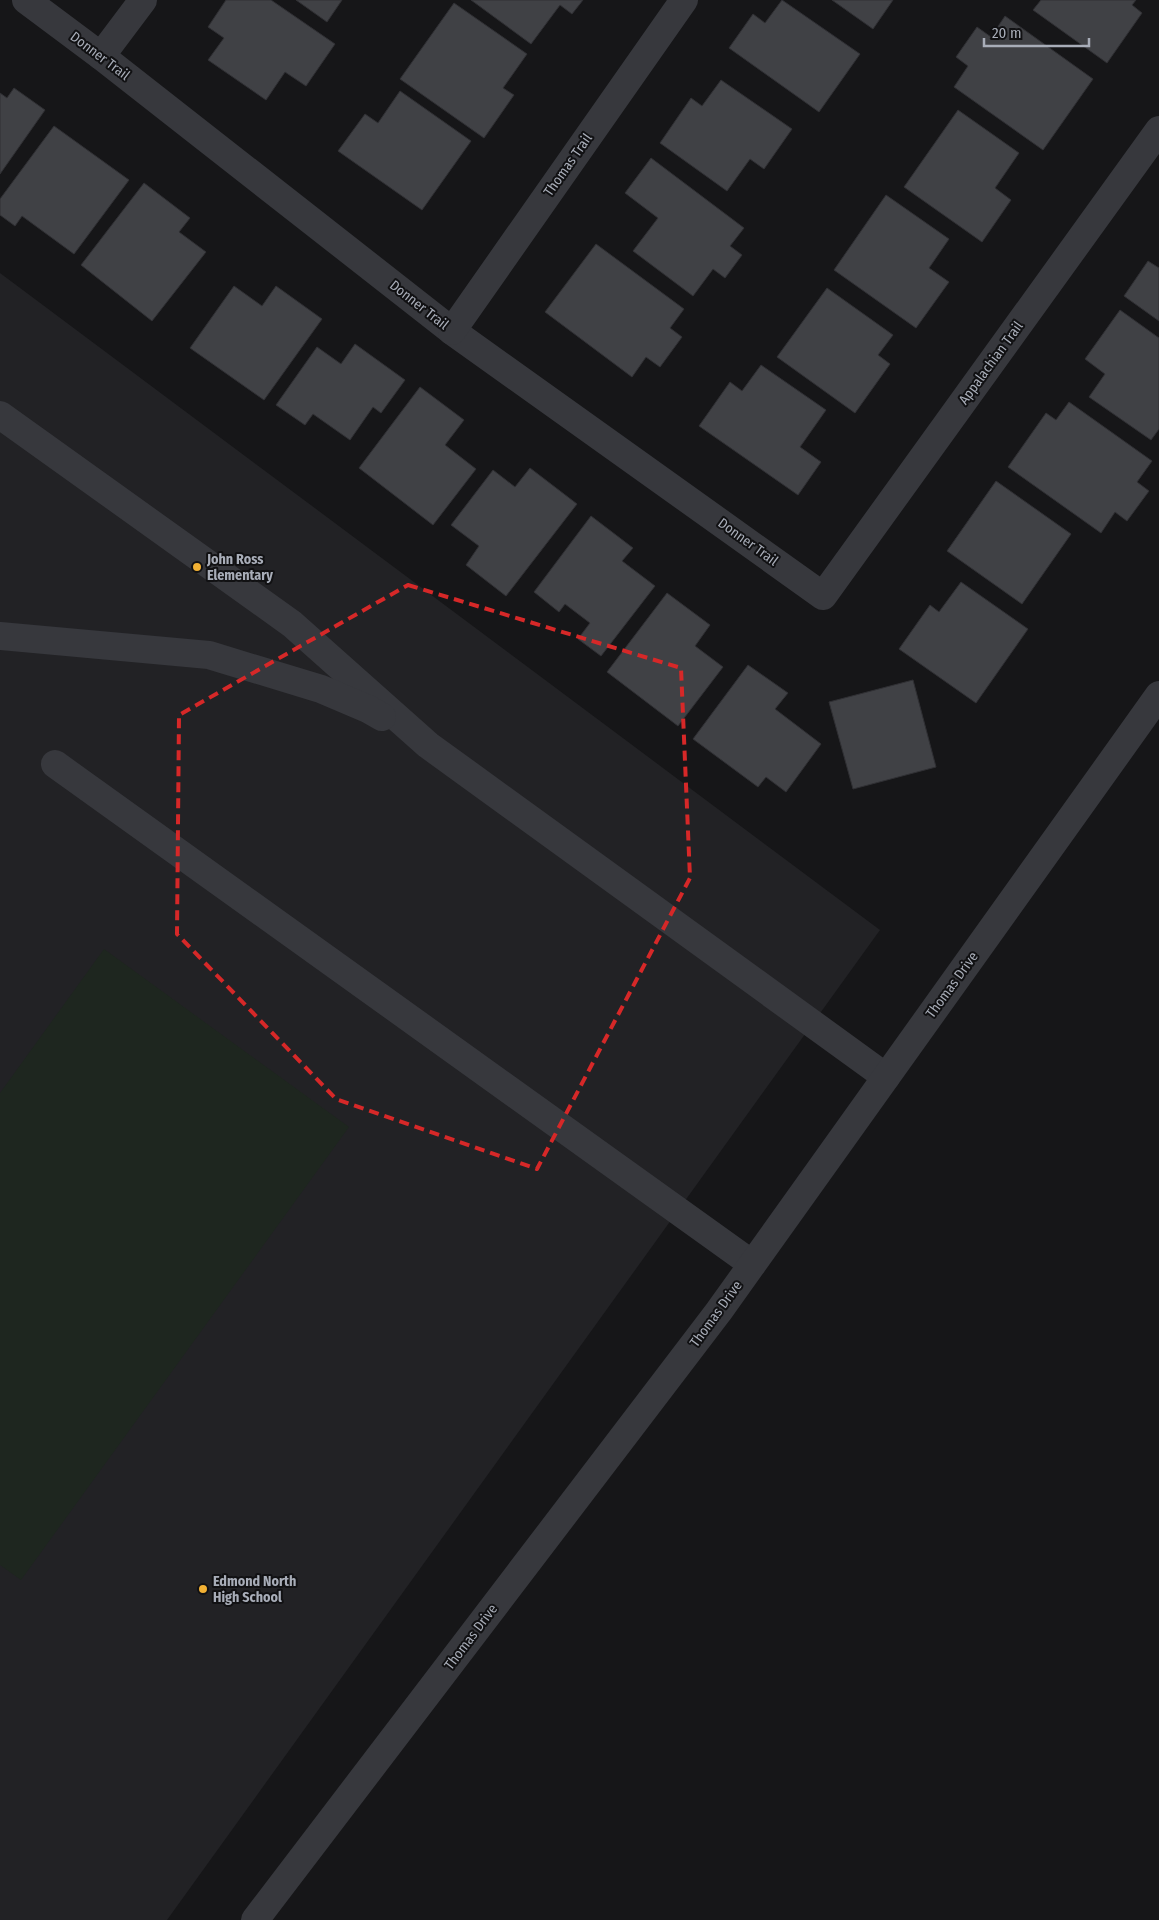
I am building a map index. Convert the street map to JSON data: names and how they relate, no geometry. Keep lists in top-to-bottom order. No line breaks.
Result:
{"streets":{"street":["Donner Trail","Thomas Trail","Appalachian Trail","Thomas Drive"]},"crossings":[["Donner Trail","Thomas Trail"],["Donner Trail","Appalachian Trail"]],"places":["John Ross Elementary","Edmond North High School"],"scale_bar":"20 m"}
